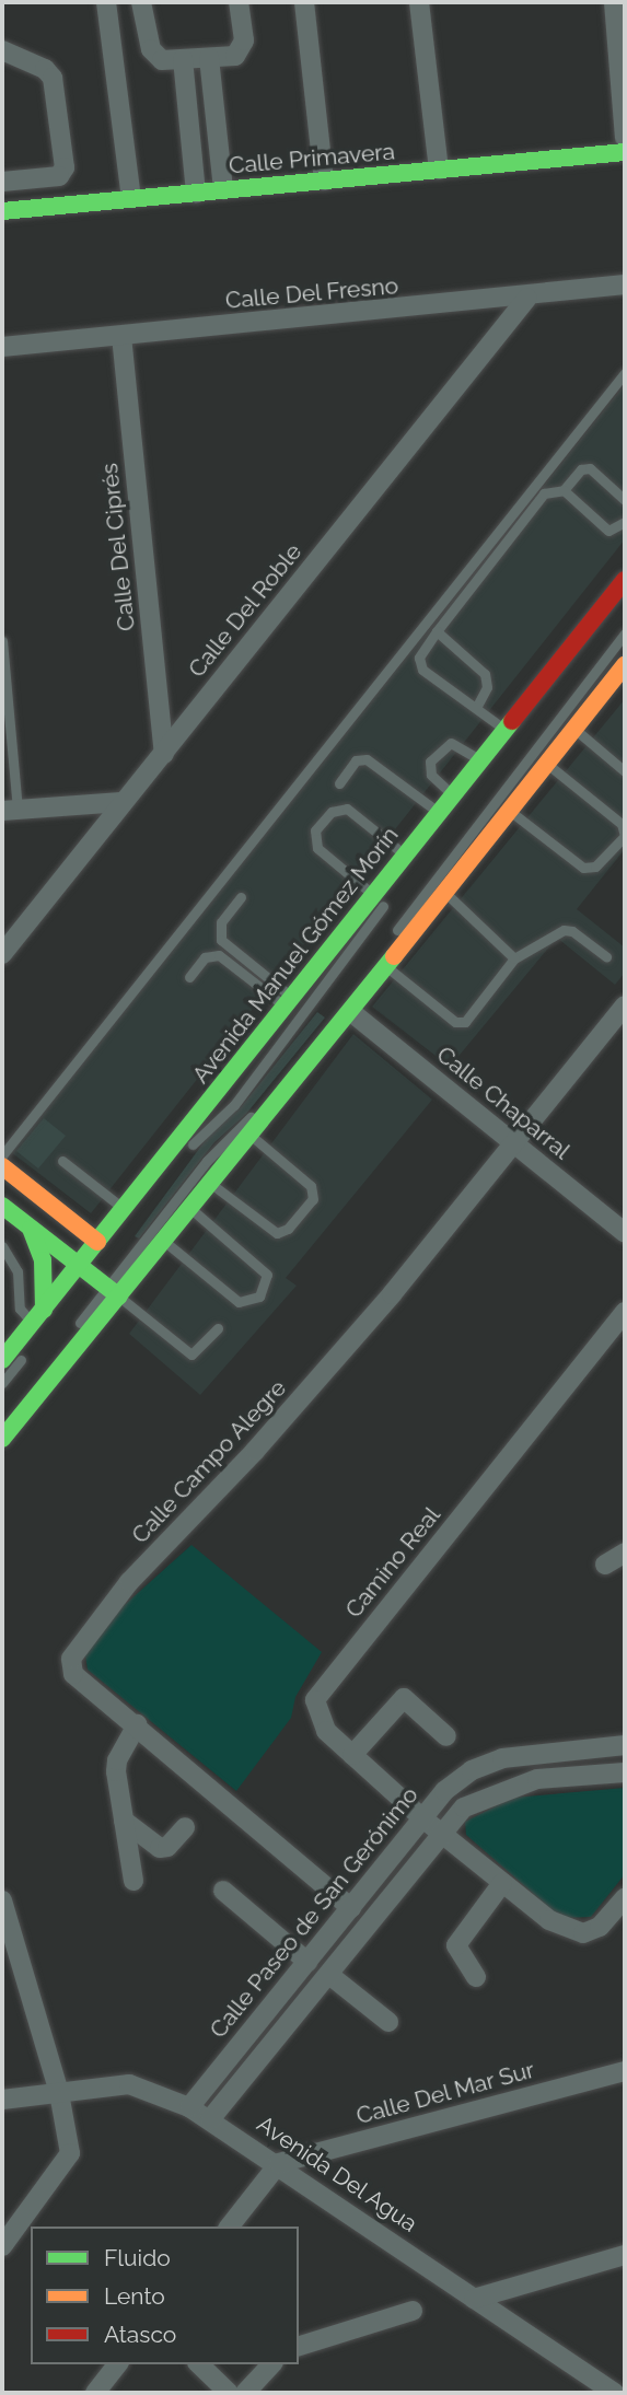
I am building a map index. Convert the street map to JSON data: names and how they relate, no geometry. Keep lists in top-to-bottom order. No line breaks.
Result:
{"streets":{"main road":["Calle Primavera","Avenida Manuel Gómez Morín"],"street":["Calle Del Fresno","Calle Del Ciprés","Calle Del Roble","Calle Chaparral","Calle Campo Alegre","Camino Real","Calle Paseo de San Gerónimo","Calle Del Mar Sur","Avenida Del Agua"]},"crossings":[["Calle Del Fresno","Calle Del Ciprés"],["Calle Del Fresno","Calle Del Roble"],["Calle Del Ciprés","Calle Del Roble"],["Calle Chaparral","Calle Campo Alegre"],["Calle Campo Alegre","Calle Paseo de San Gerónimo"],["Camino Real","Calle Paseo de San Gerónimo"],["Calle Paseo de San Gerónimo","Avenida Del Agua"],["Calle Del Mar Sur","Avenida Del Agua"]],"legend":["Fluido","Lento","Atasco"]}
